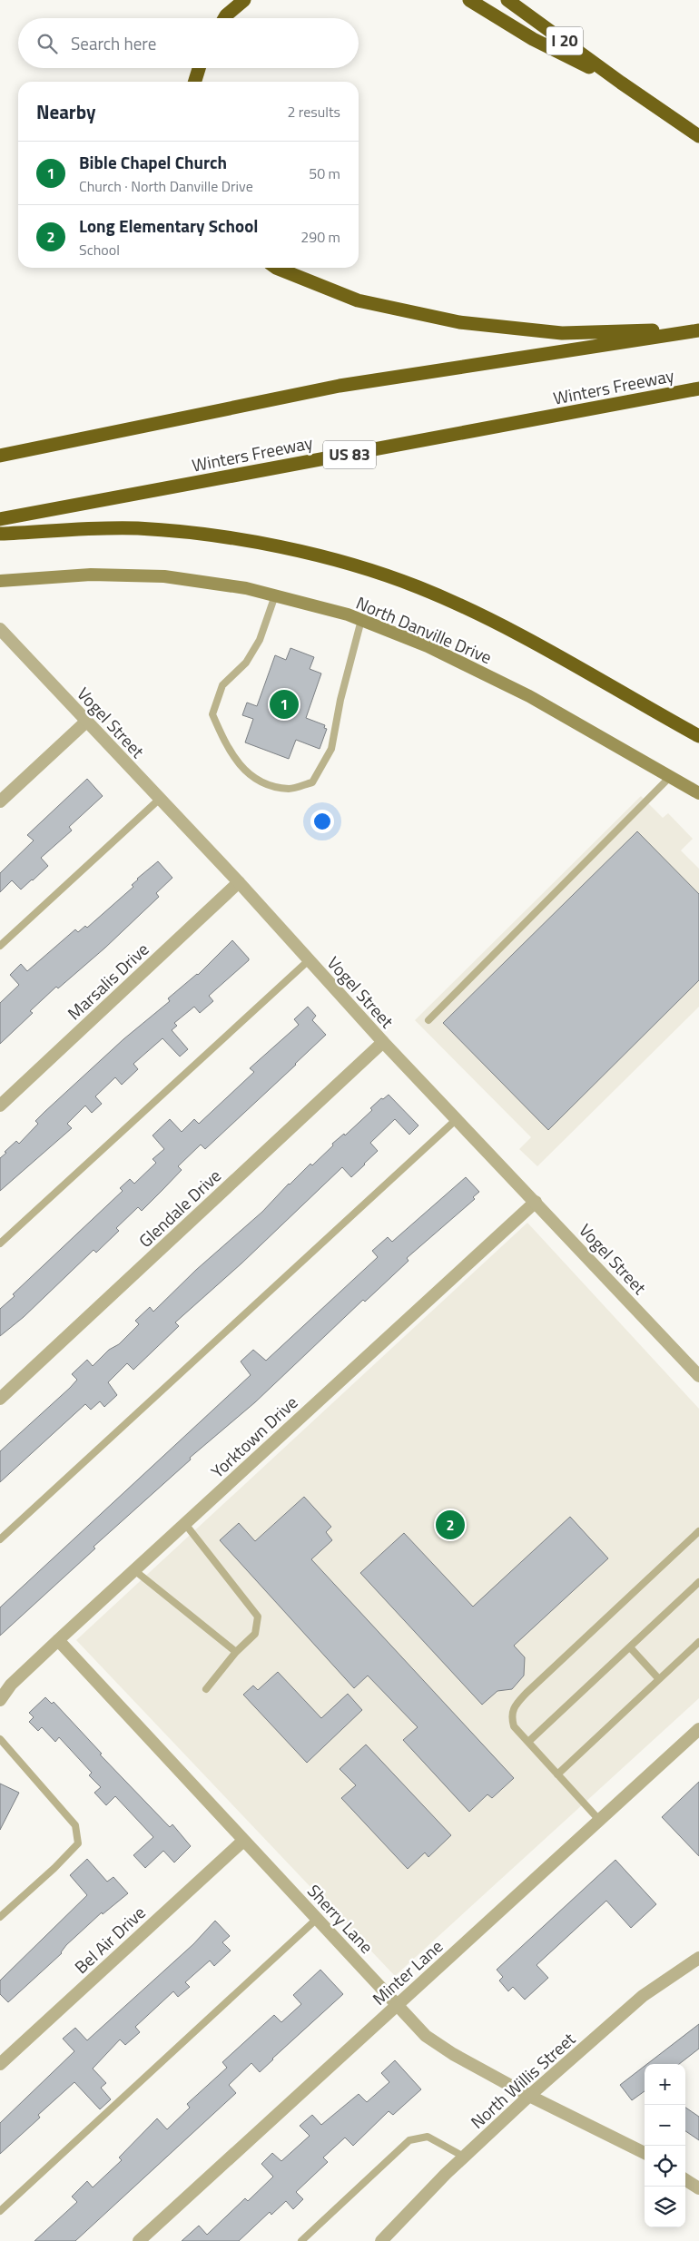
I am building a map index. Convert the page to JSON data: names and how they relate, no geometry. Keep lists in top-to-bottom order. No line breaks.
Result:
{"streets":{"highway":["I 20","Winters Freeway","US 83"],"main road":["North Danville Drive"],"street":["Vogel Street","Marsalis Drive","Glendale Drive","Yorktown Drive","Sherry Lane","Bel Air Drive","Minter Lane","North Willis Street"]},"crossings":[["Vogel Street","Marsalis Drive"],["Vogel Street","Glendale Drive"],["Vogel Street","Yorktown Drive"],["Yorktown Drive","Sherry Lane"],["Sherry Lane","Bel Air Drive"],["Sherry Lane","Minter Lane"],["Sherry Lane","North Willis Street"]],"page":{"search":"Search here","heading":["Nearby","2 results"],"list":[{"mark":"1","name":"Bible Chapel Church","note":"Church · North Danville Drive","value":"50 m"},{"mark":"2","name":"Long Elementary School","note":"School","value":"290 m"}],"pins":["1","2"],"map_buttons":["+","−"]}}
